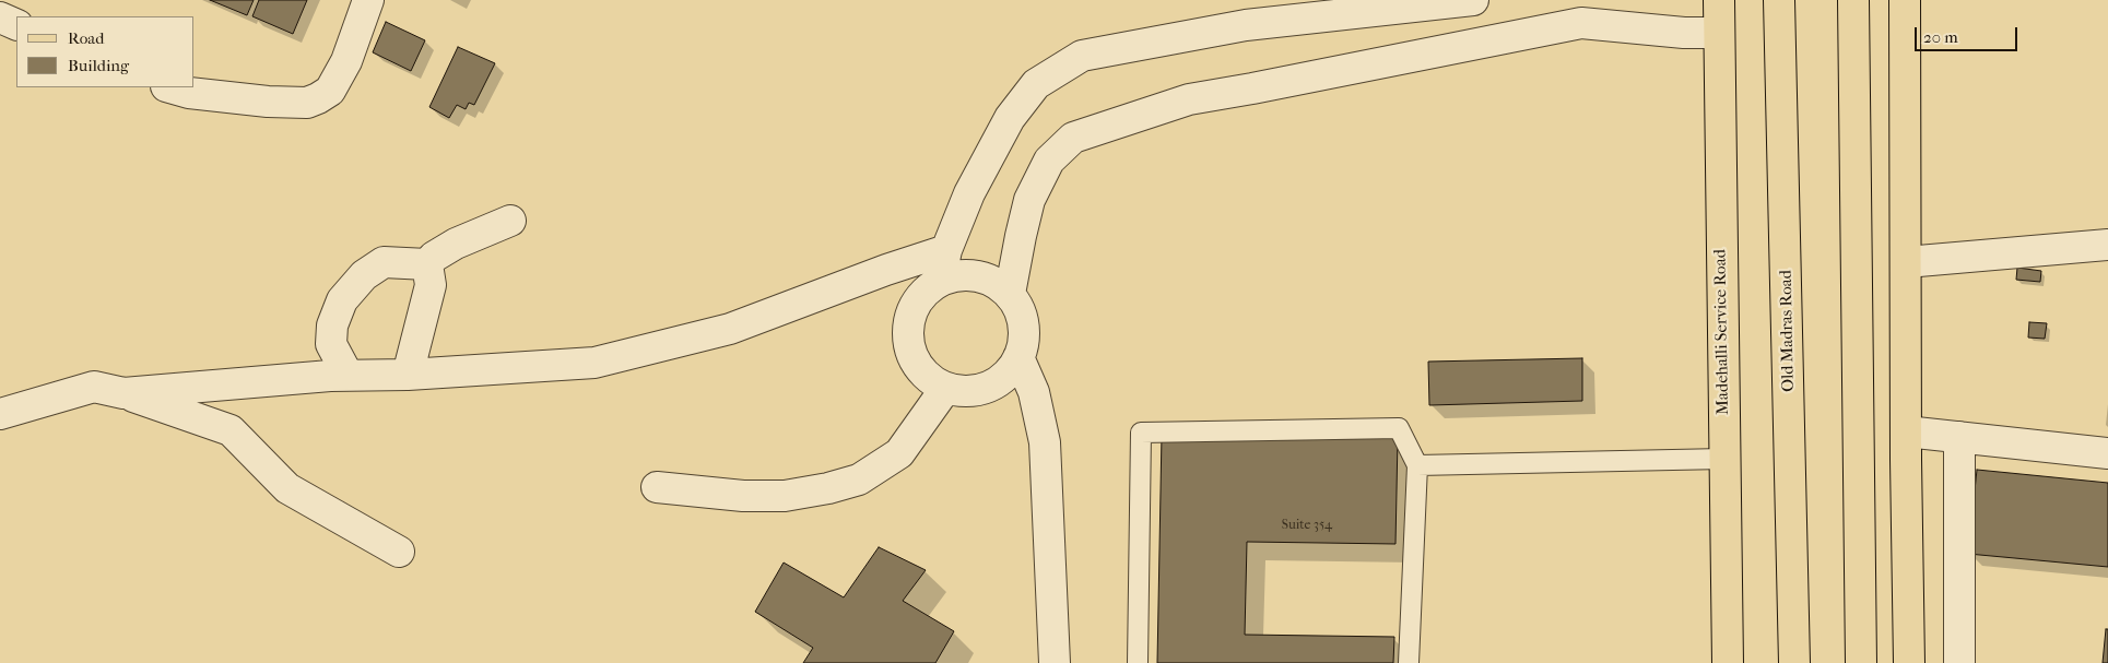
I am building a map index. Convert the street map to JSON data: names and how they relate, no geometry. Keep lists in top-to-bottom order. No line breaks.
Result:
{"streets":{"main road":["Old Madras Road","Madehalli Service Road"]},"house_numbers":["Suite 354"],"legend":["Road","Building"],"scale_bar":"20 m"}
